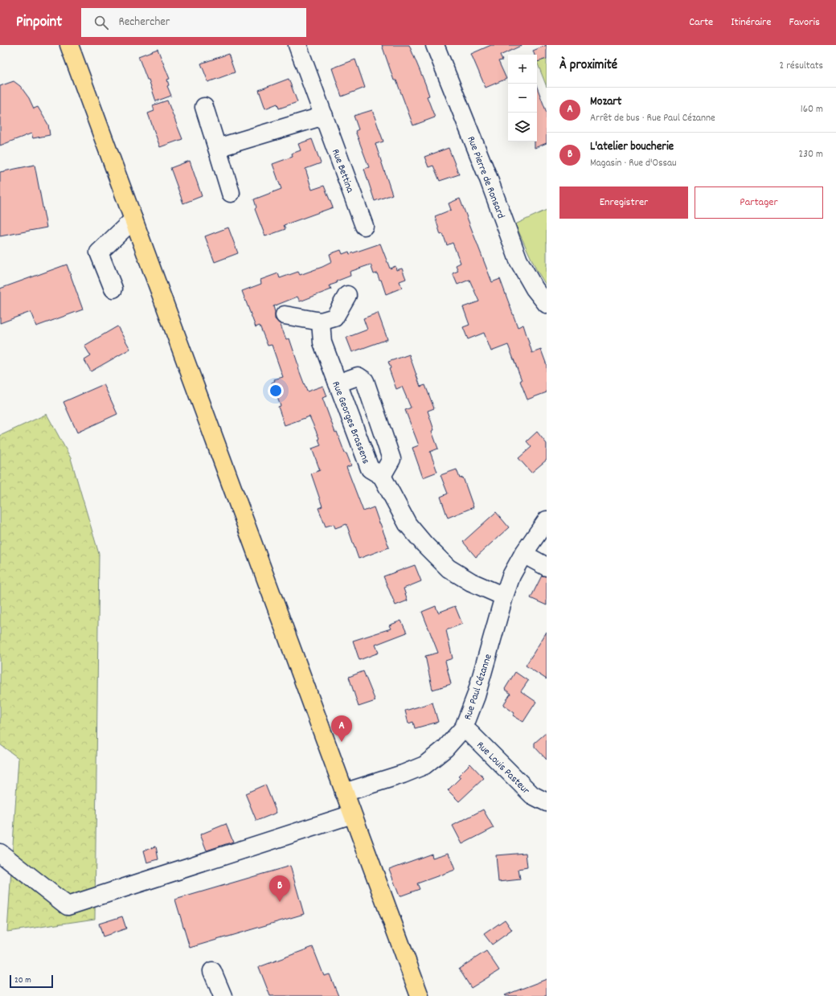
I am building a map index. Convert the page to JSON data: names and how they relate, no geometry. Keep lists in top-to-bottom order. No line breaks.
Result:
{"streets":{"street":["Rue Bettina","Rue Pierre de Ronsard","Rue Georges Brassens","Rue Paul Cézanne","Rue Louis Pasteur"]},"crossings":[["Rue Georges Brassens","Rue Paul Cézanne"],["Rue Paul Cézanne","Rue Louis Pasteur"]],"scale_bar":"20 m","page":{"header":"Pinpoint","search":"Rechercher","nav":["Carte","Itinéraire","Favoris"],"heading":["À proximité","2 résultats"],"map_buttons":["+","−"],"list":[{"mark":"A","name":"Mozart","note":"Arrêt de bus · Rue Paul Cézanne","value":"160 m"},{"mark":"B","name":"L'atelier boucherie","note":"Magasin · Rue d'Ossau","value":"230 m"}],"buttons":["Enregistrer","Partager"],"pins":["A","B"],"scale":"20 m"}}
